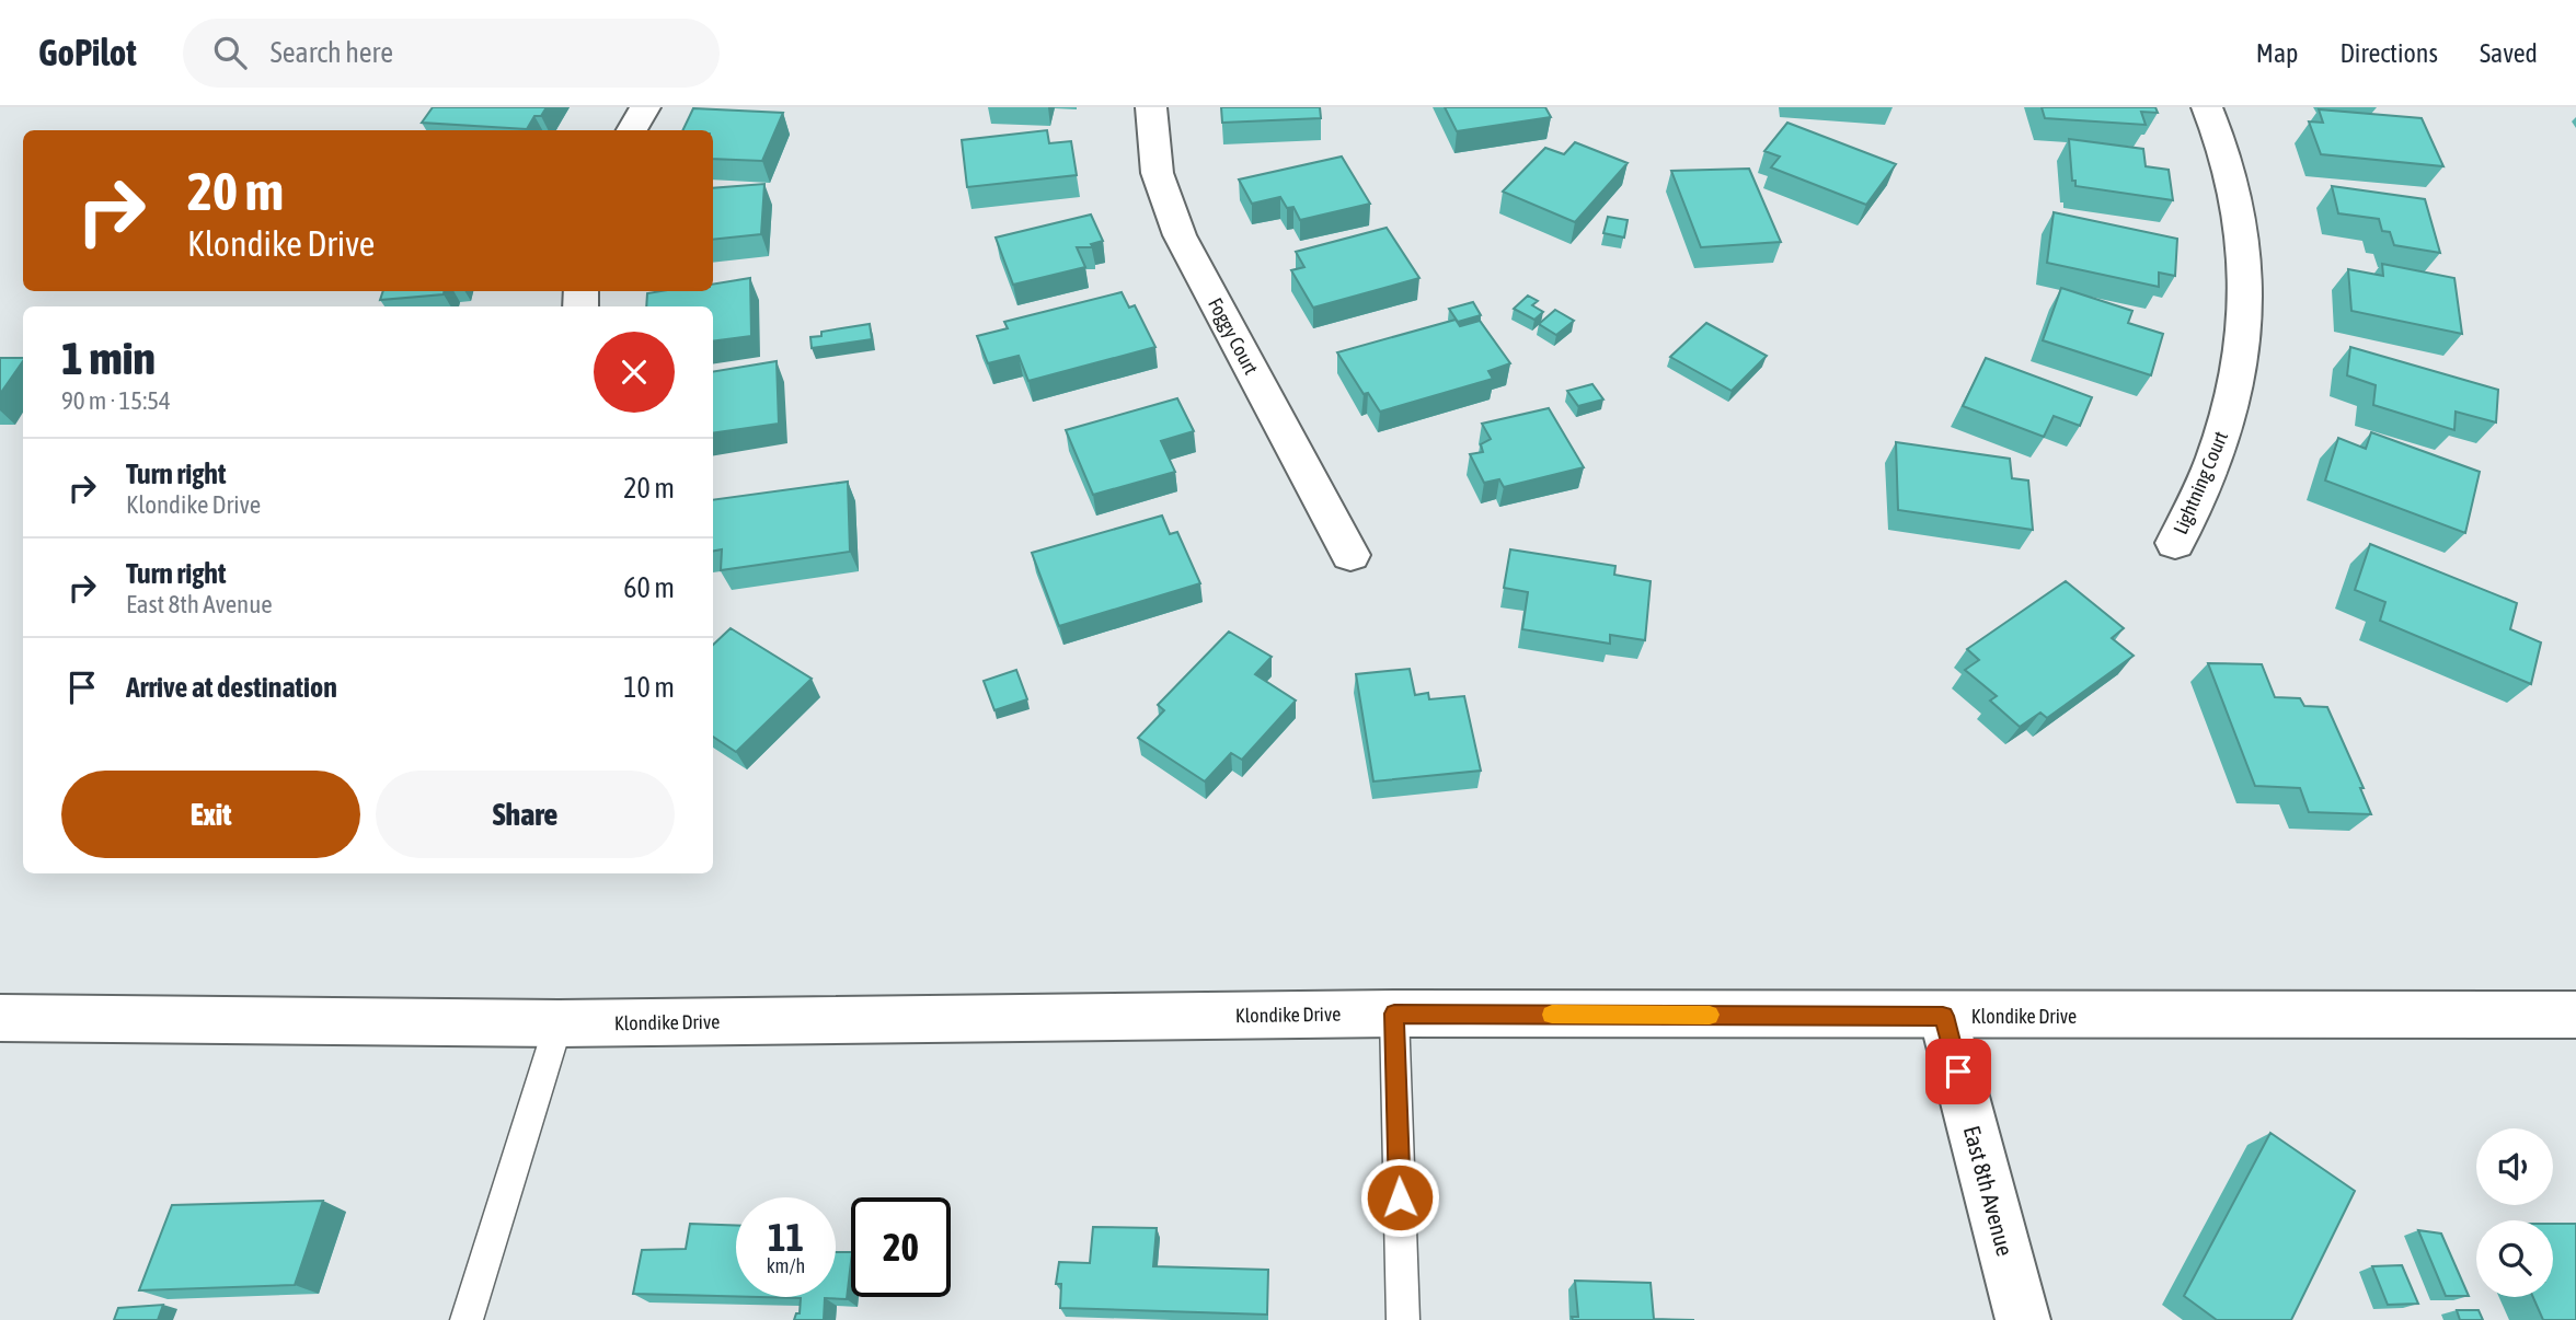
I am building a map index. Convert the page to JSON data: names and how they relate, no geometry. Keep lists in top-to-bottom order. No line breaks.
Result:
{"streets":{"street":["Foggy Court","Lightning Court","Klondike Drive","East 8th Avenue"]},"crossings":[["Klondike Drive","East 8th Avenue"]],"page":{"header":"GoPilot","search":"Search here","nav":["Map","Directions","Saved"],"turn":["20 m","Klondike Drive"],"heading":["1 min","90 m · 15:54"],"list":[{"name":"Turn right","note":"Klondike Drive","value":"20 m"},{"name":"Turn right","note":"East 8th Avenue","value":"60 m"},{"name":"Arrive at destination","value":"10 m"}],"buttons":["Exit","Share"],"speed":"11 km/h","limit":"20"}}
